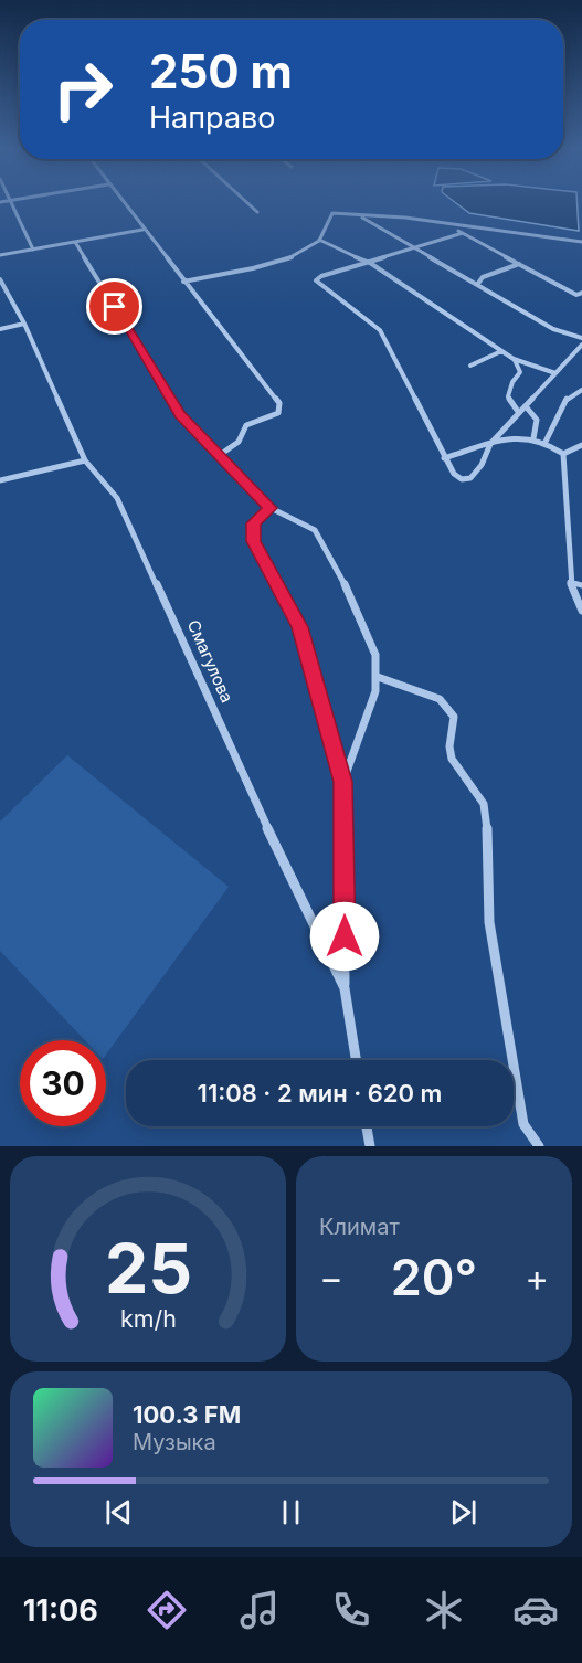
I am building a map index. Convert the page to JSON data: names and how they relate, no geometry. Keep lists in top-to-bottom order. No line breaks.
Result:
{"streets":{"street":["Смагулова"]},"page":{"turn":["250 m","Направо"],"limit":"30","trip":"11:08 · 2 мин · 620 m","tile":"Климат","heat":["−","20°","+"],"song":["100.3 FM","Музыка"],"tabs":"11:06","gauge":["25","km/h"]}}
